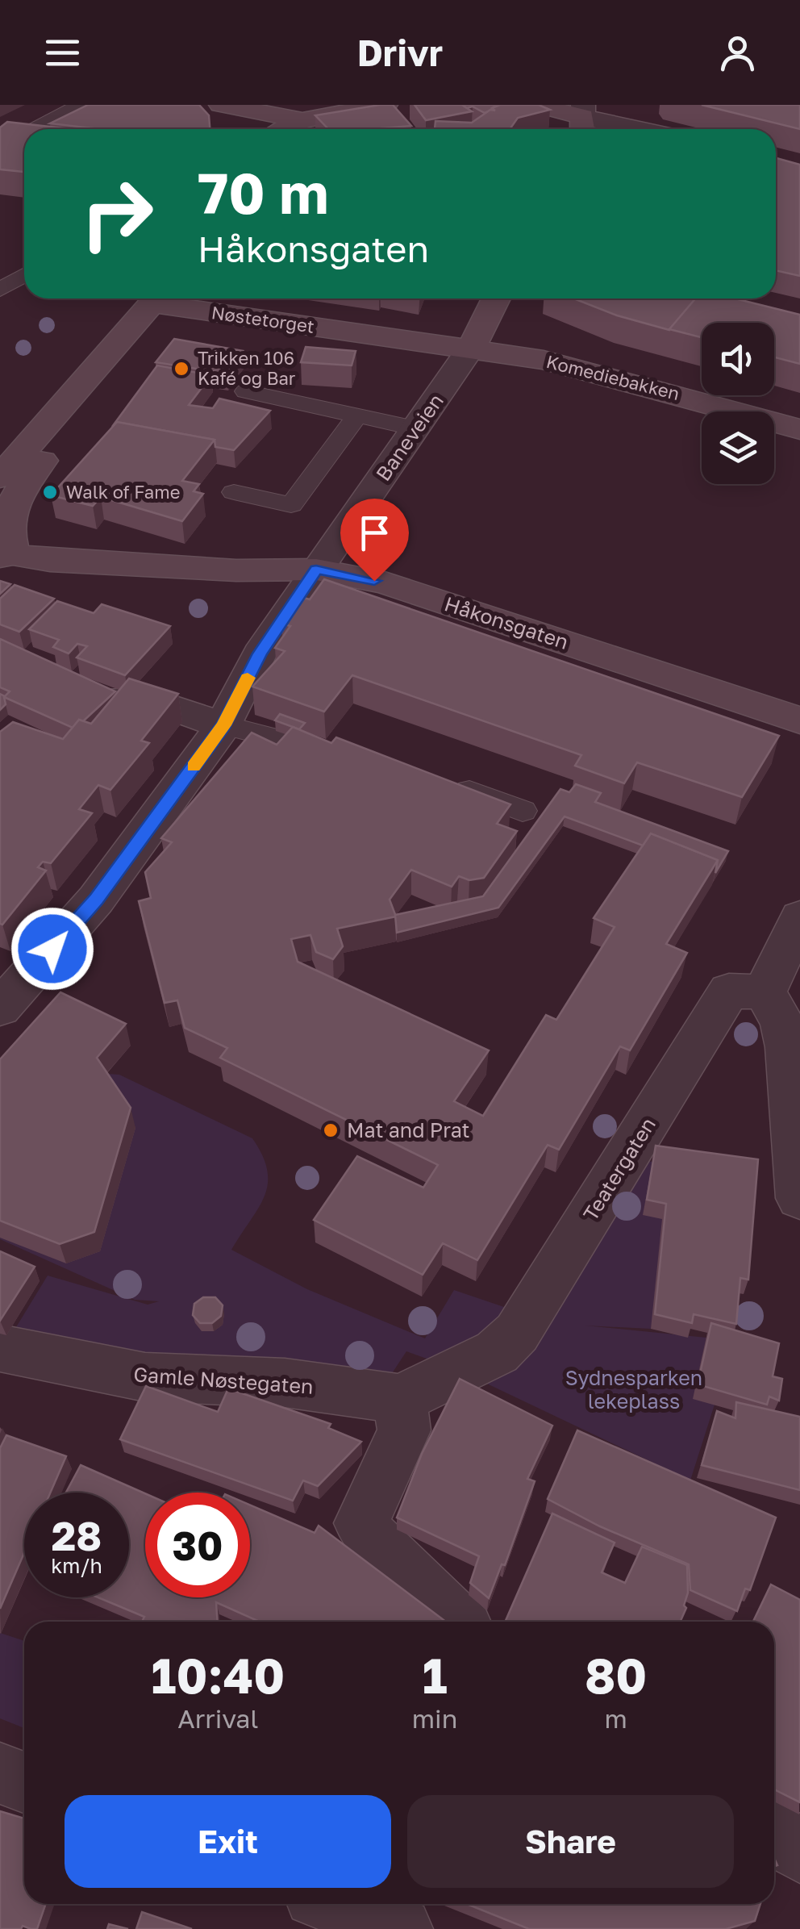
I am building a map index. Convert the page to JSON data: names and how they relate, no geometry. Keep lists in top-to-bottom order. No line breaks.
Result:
{"streets":{"main road":["Nøstetorget","Komediebakken","Baneveien","Håkonsgaten"],"street":["Teatergaten","Gamle Nøstegaten"]},"crossings":[["Nøstetorget","Komediebakken"],["Nøstetorget","Baneveien"],["Komediebakken","Baneveien"],["Baneveien","Håkonsgaten"],["Teatergaten","Gamle Nøstegaten"]],"parks":["Sydnesparken lekeplass"],"places":["Trikken 106 Kafé og Bar","Walk of Fame","Mat and Prat"],"page":{"header":"Drivr","turn":["70 m","Håkonsgaten"],"speed":"28 km/h","limit":"30","eta":["10:40","Arrival","1","min","80","m"],"buttons":["Exit","Share"]}}
